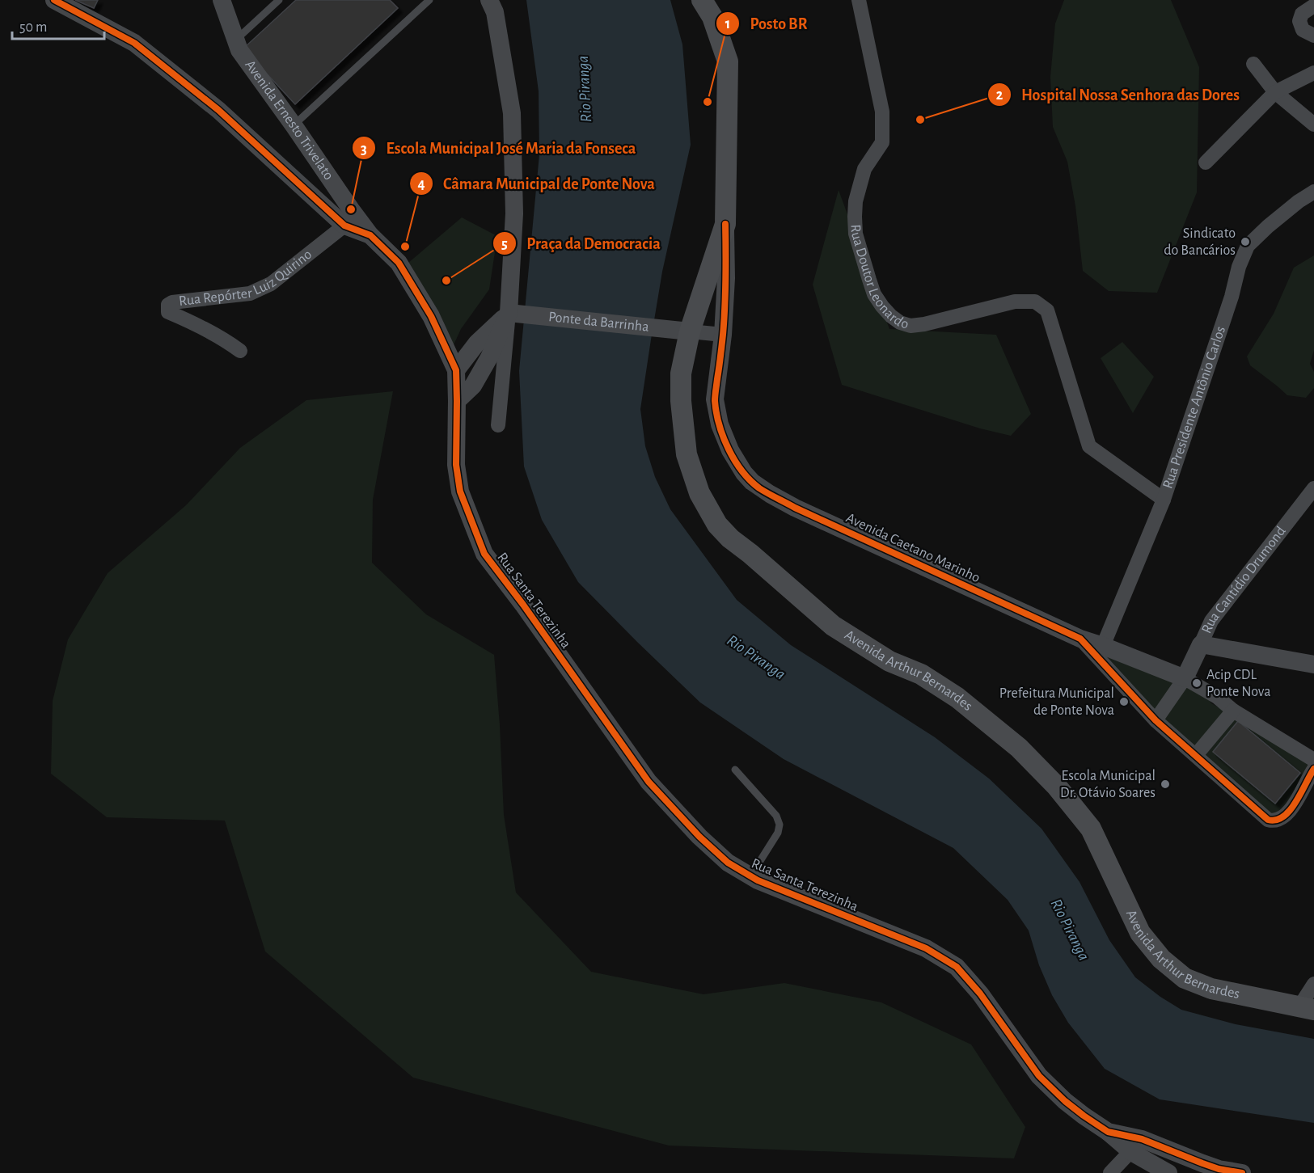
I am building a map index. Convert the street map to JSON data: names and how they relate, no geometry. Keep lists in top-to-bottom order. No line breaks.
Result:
{"streets":{"main road":["Avenida Arthur Bernardes"],"street":["Avenida Ernesto Trivelato","Rua Doutor Leonardo","Rua Repórter Luiz Quirino","Ponte da Barrinha","Rua Presidente Antônio Carlos","Avenida Caetano Marinho","Rua Cantídio Drumond","Rua Santa Terezinha"]},"crossings":[["Rua Doutor Leonardo","Rua Presidente Antônio Carlos"],["Ponte da Barrinha","Avenida Arthur Bernardes"],["Avenida Caetano Marinho","Avenida Arthur Bernardes"]],"water":["Rio Piranga"],"places":["Posto BR","Hospital Nossa Senhora das Dores","Escola Municipal José Maria da Fonseca","Sindicato do Bancários","Câmara Municipal de Ponte Nova","Praça da Democracia","Acip CDL Ponte Nova","Prefeitura Municipal de Ponte Nova","Escola Municipal Dr. Otávio Soares"],"scale_bar":"50 m"}
